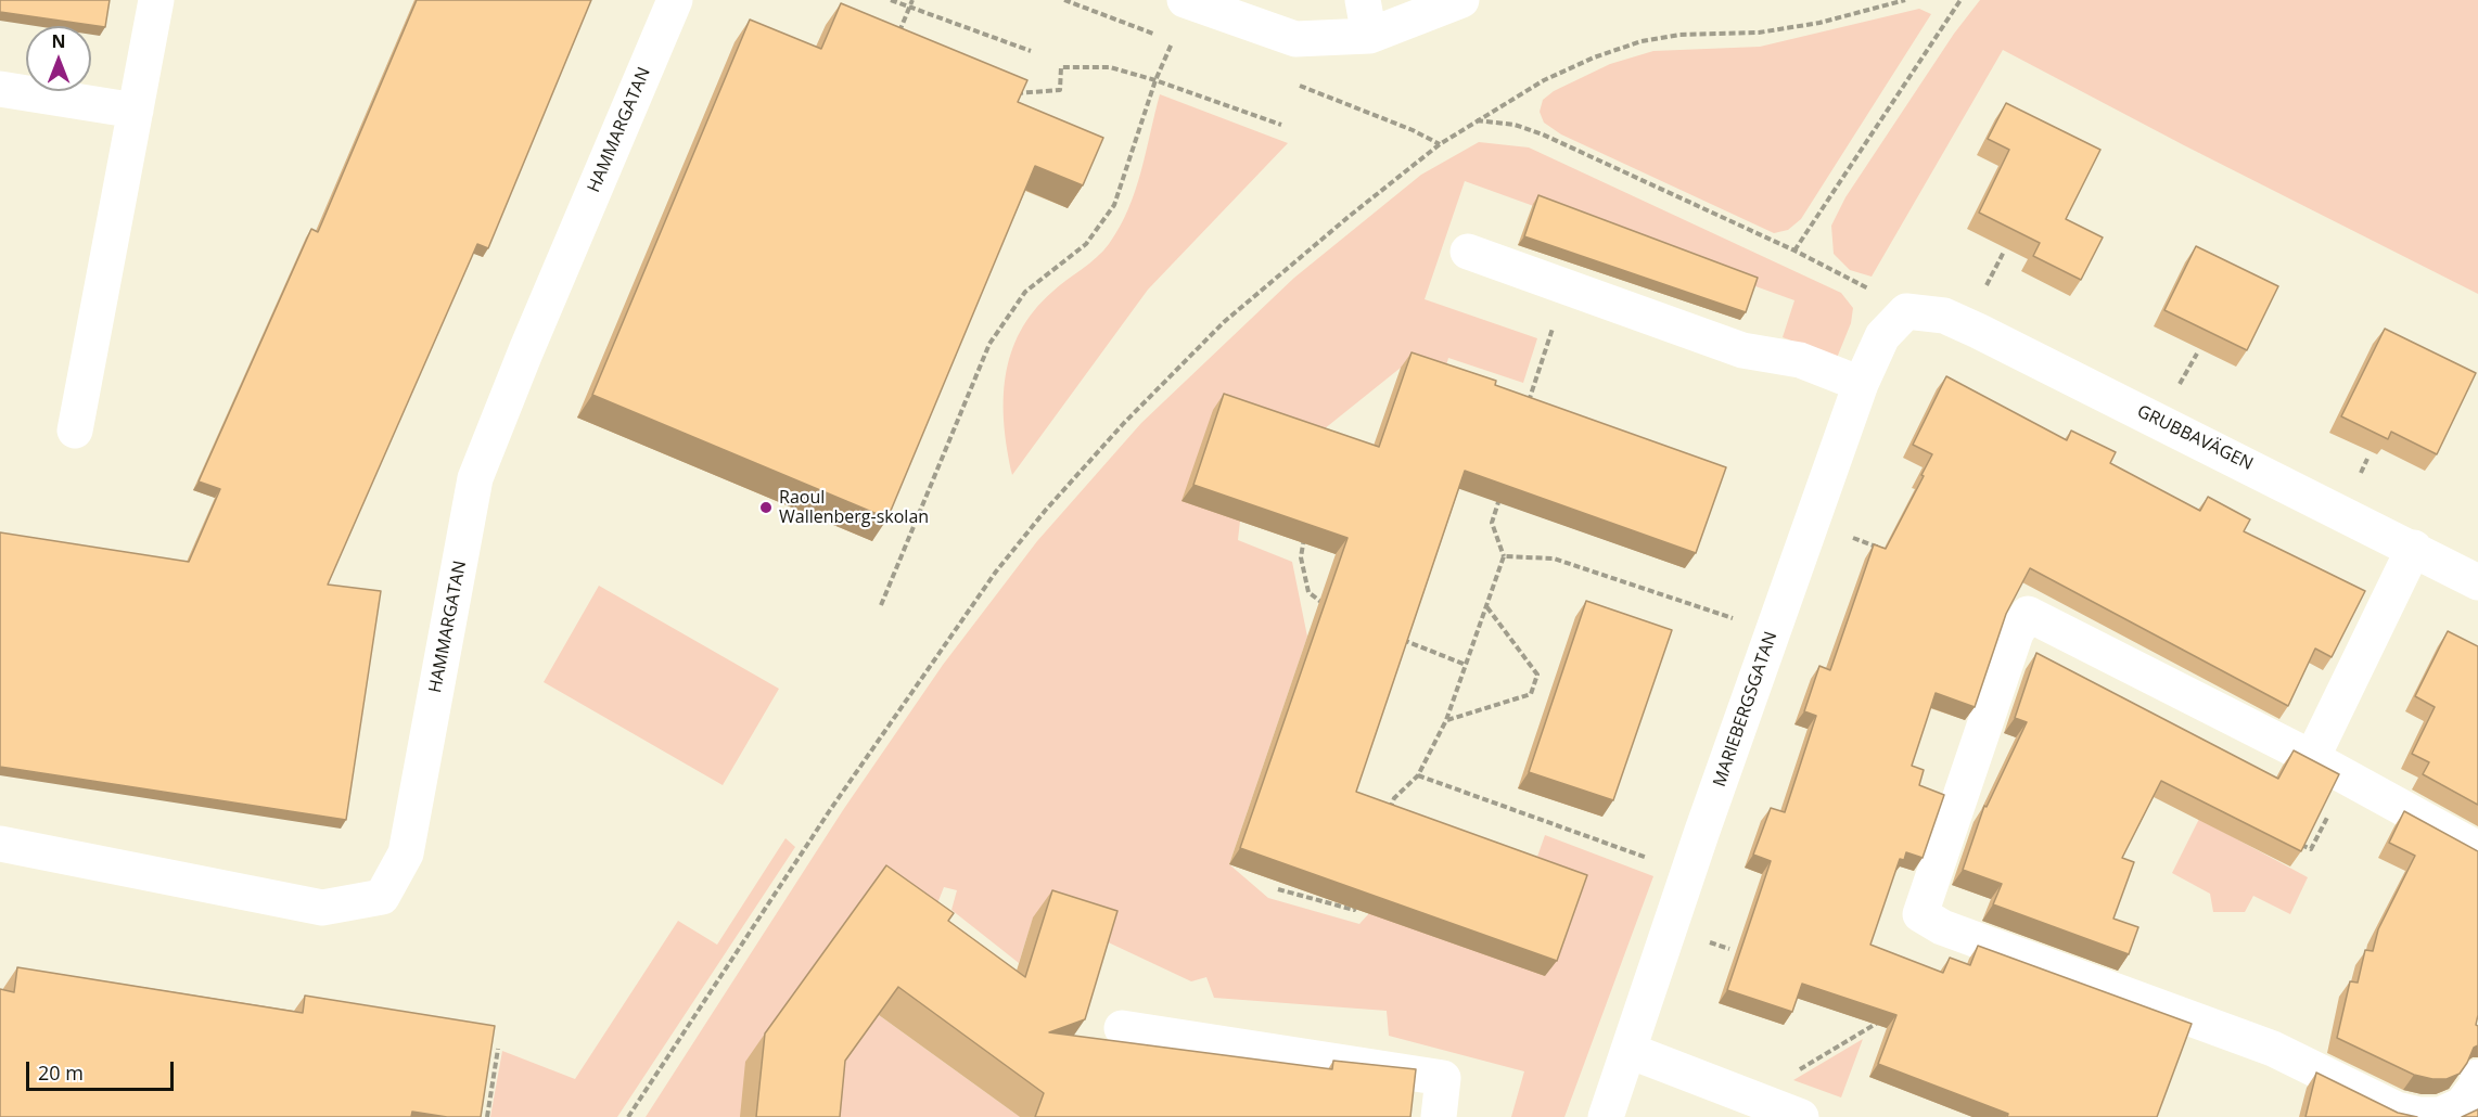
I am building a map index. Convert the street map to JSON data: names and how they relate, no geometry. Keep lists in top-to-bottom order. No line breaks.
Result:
{"streets":{"street":["HAMMARGATAN","GRUBBAVÄGEN","MARIEBERGSGATAN"]},"crossings":[["GRUBBAVÄGEN","MARIEBERGSGATAN"]],"places":["Raoul Wallenberg-skolan"],"scale_bar":"20 m","north":"top"}
